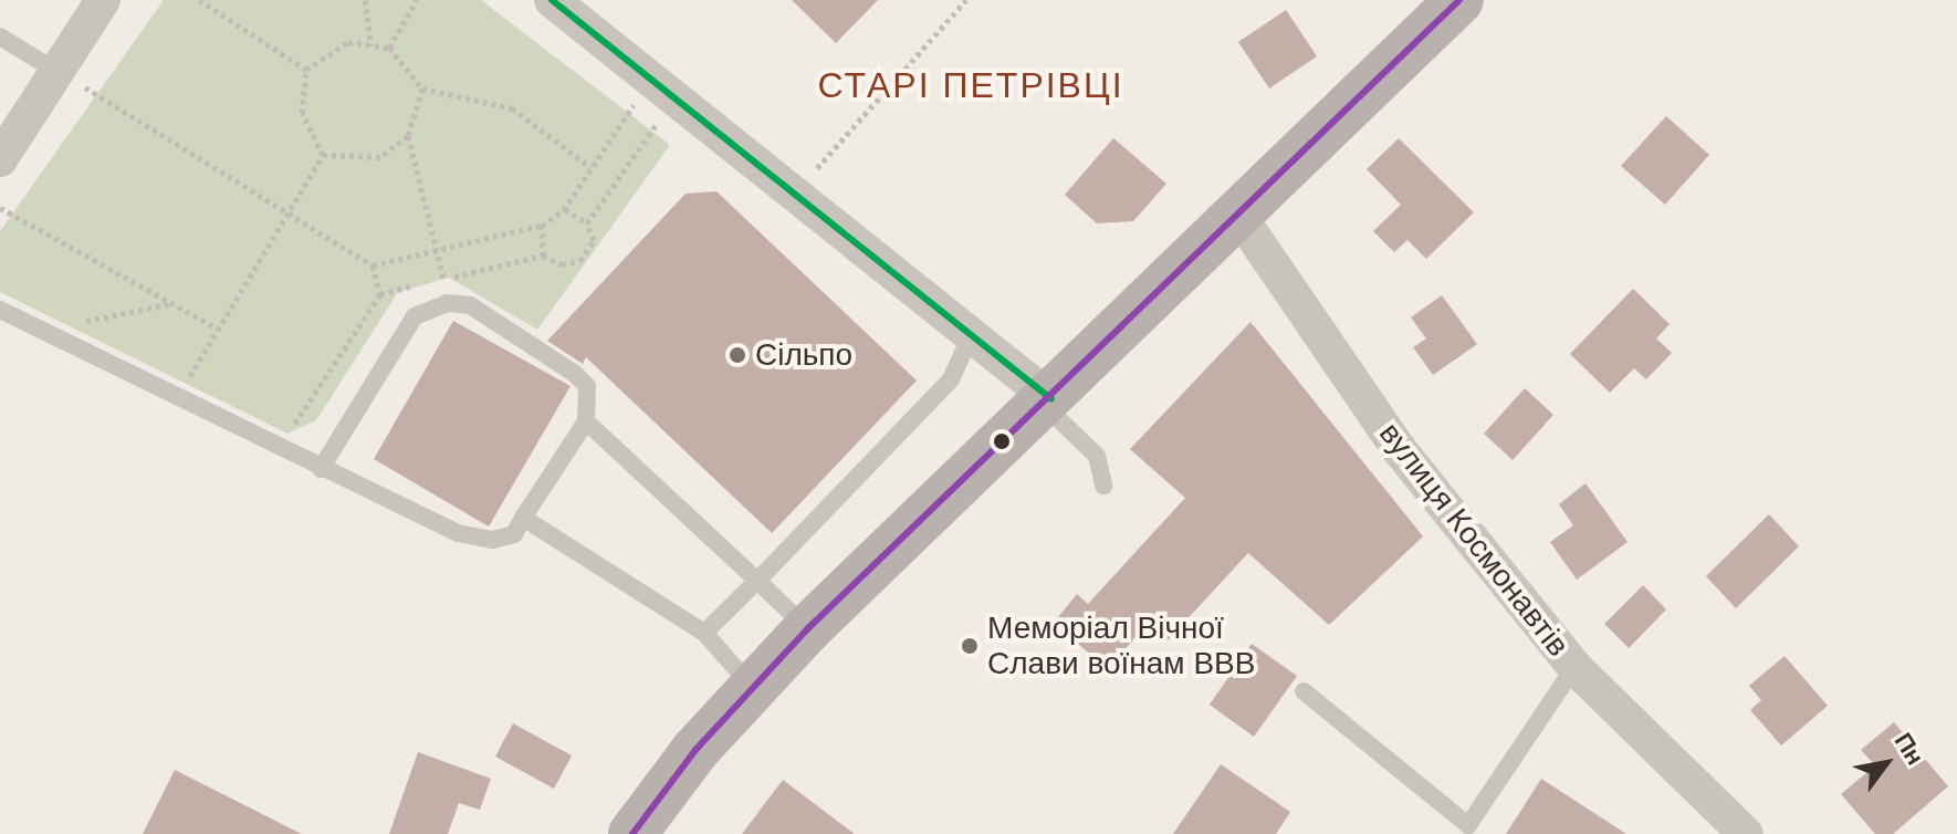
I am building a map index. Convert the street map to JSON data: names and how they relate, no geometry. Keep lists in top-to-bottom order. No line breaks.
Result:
{"streets":{"street":["вулиця Космонавтів"]},"districts":["СТАРІ ПЕТРІВЦІ"],"places":["Сільпо","Меморіал Вічної Слави воїнам ВВВ"],"north":"top right"}
